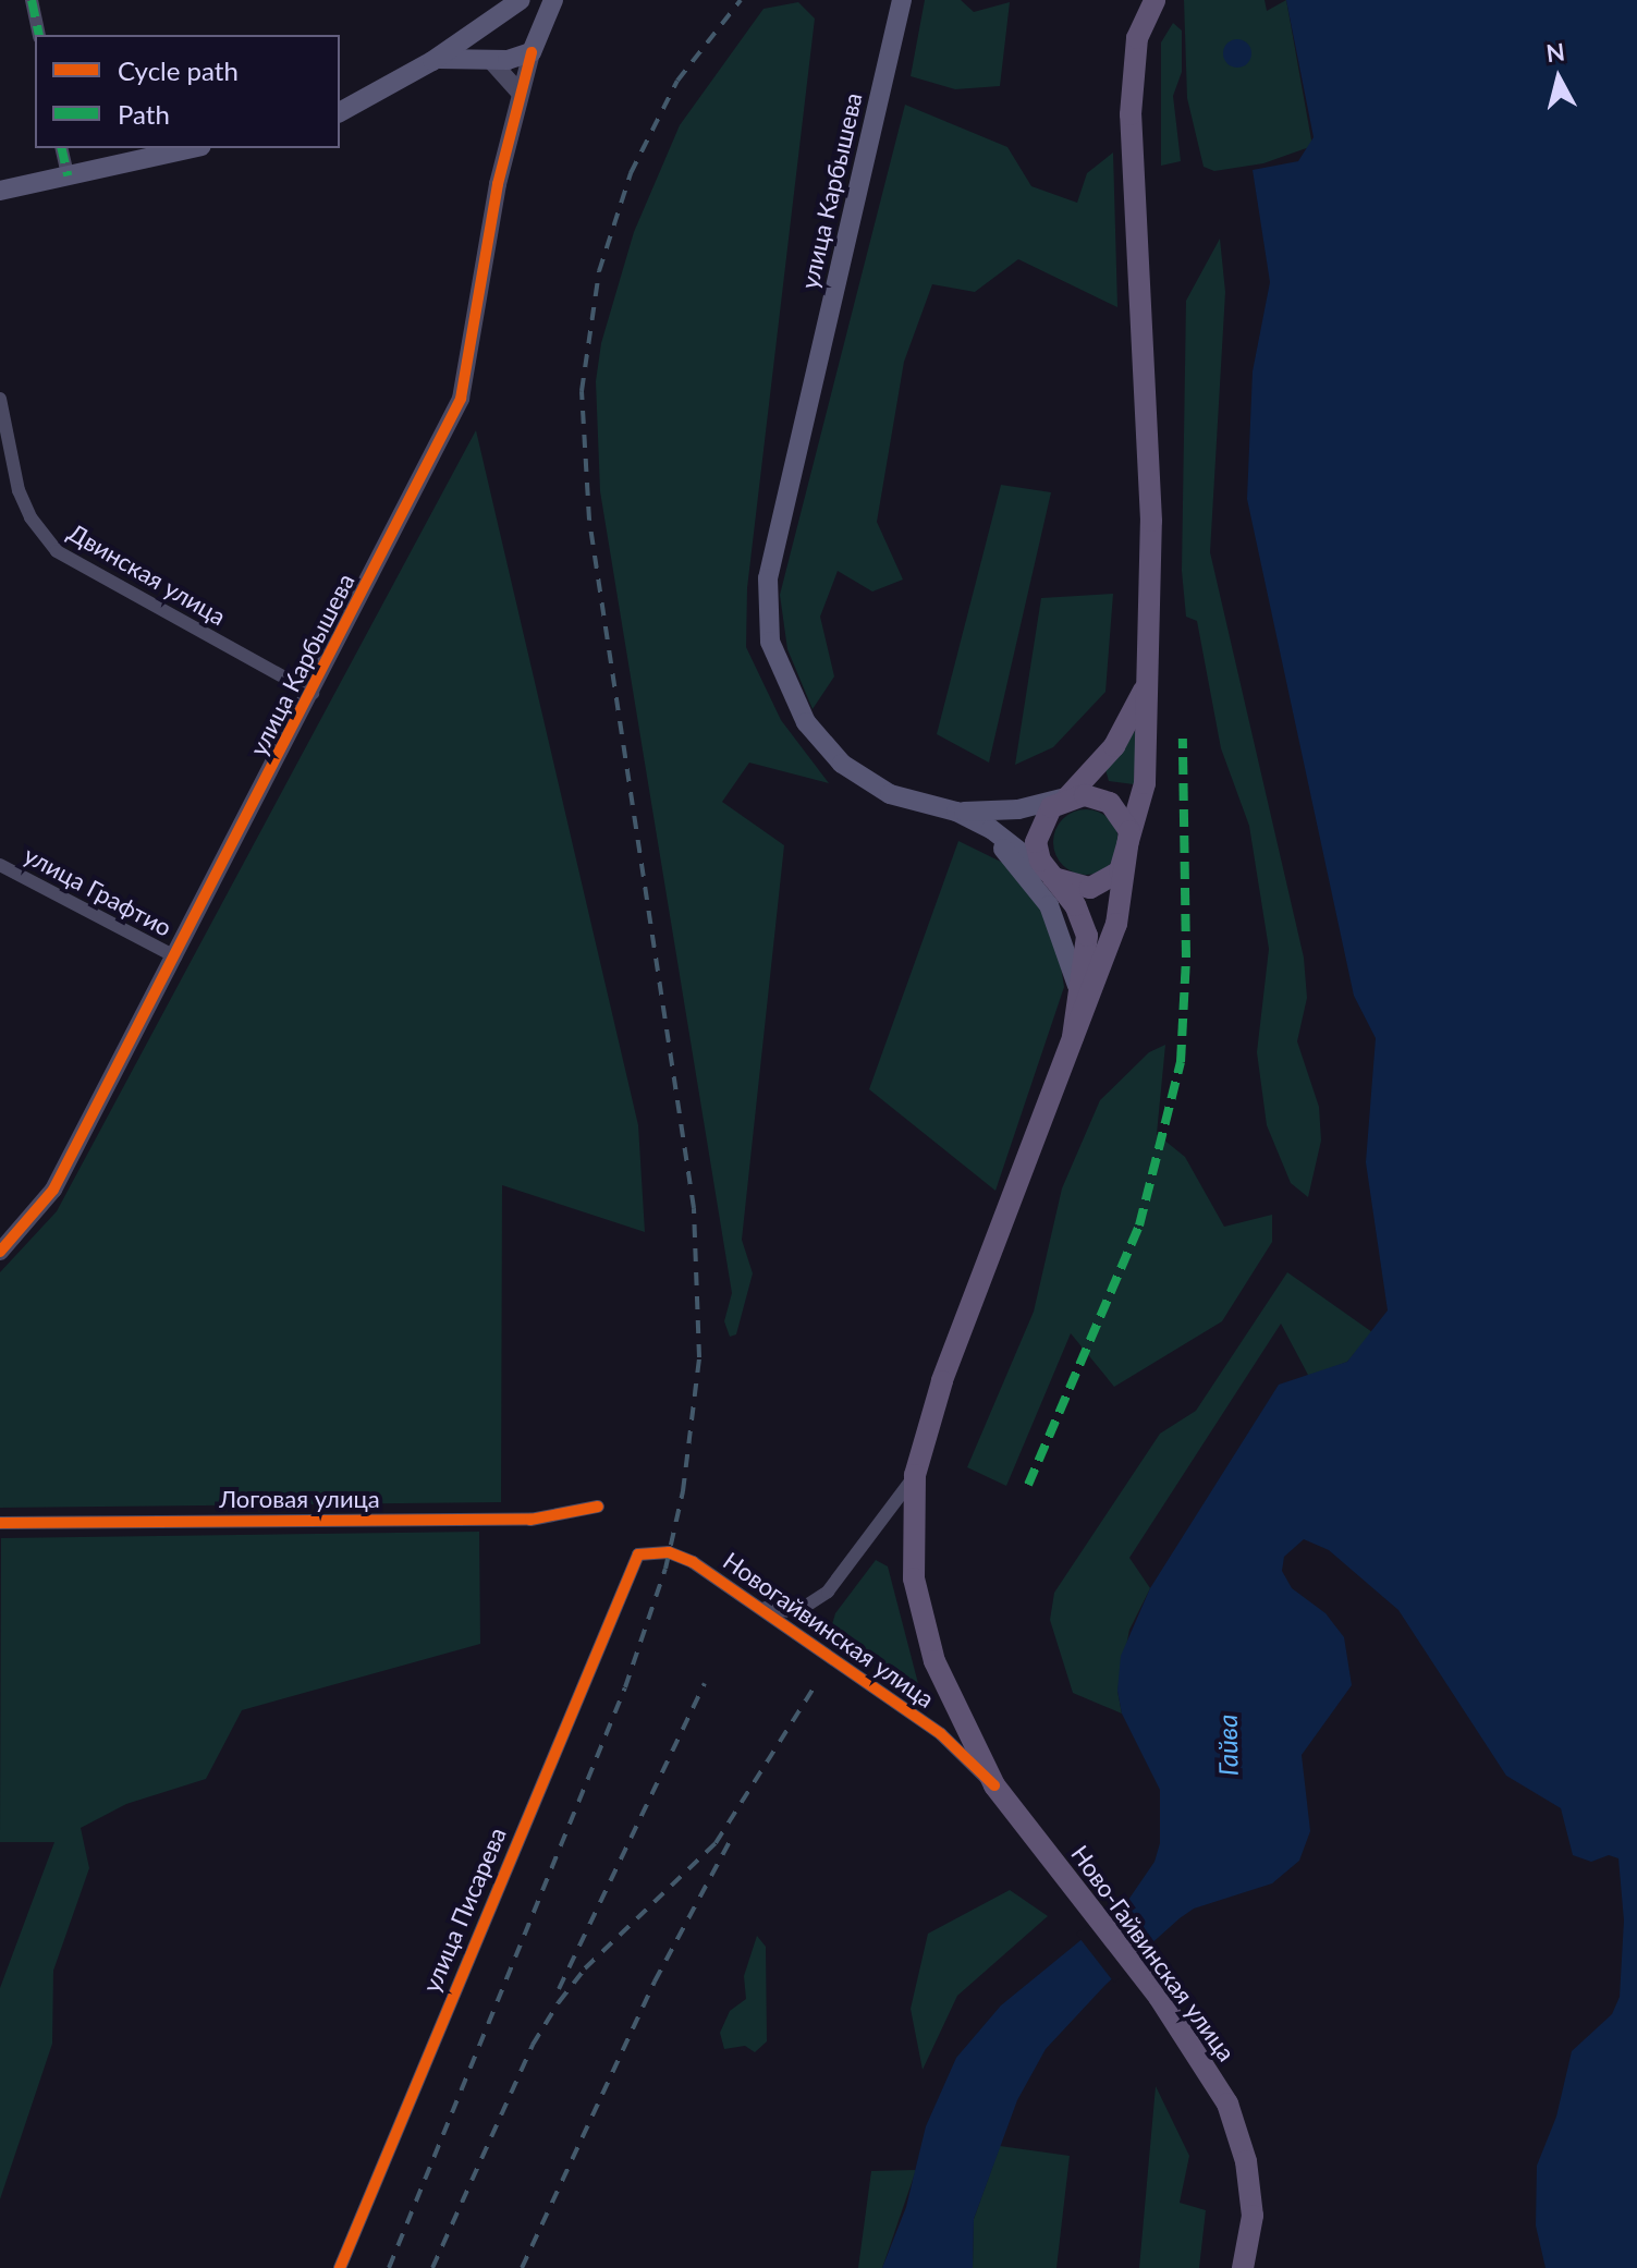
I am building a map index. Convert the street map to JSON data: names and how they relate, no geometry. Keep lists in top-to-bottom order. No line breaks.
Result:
{"streets":{"main road":["улица Карбышева","Ново-Гайвинская улица"],"street":["Двинская улица","улица Графтио","Логовая улица","Новогайвинская улица","улица Писарева"]},"crossings":[["улица Карбышева","Двинская улица"],["улица Карбышева","улица Графтио"],["Новогайвинская улица","улица Писарева"],["Новогайвинская улица","Ново-Гайвинская улица"]],"water":["Гайва"],"legend":["Cycle path","Path"],"north":"top"}
